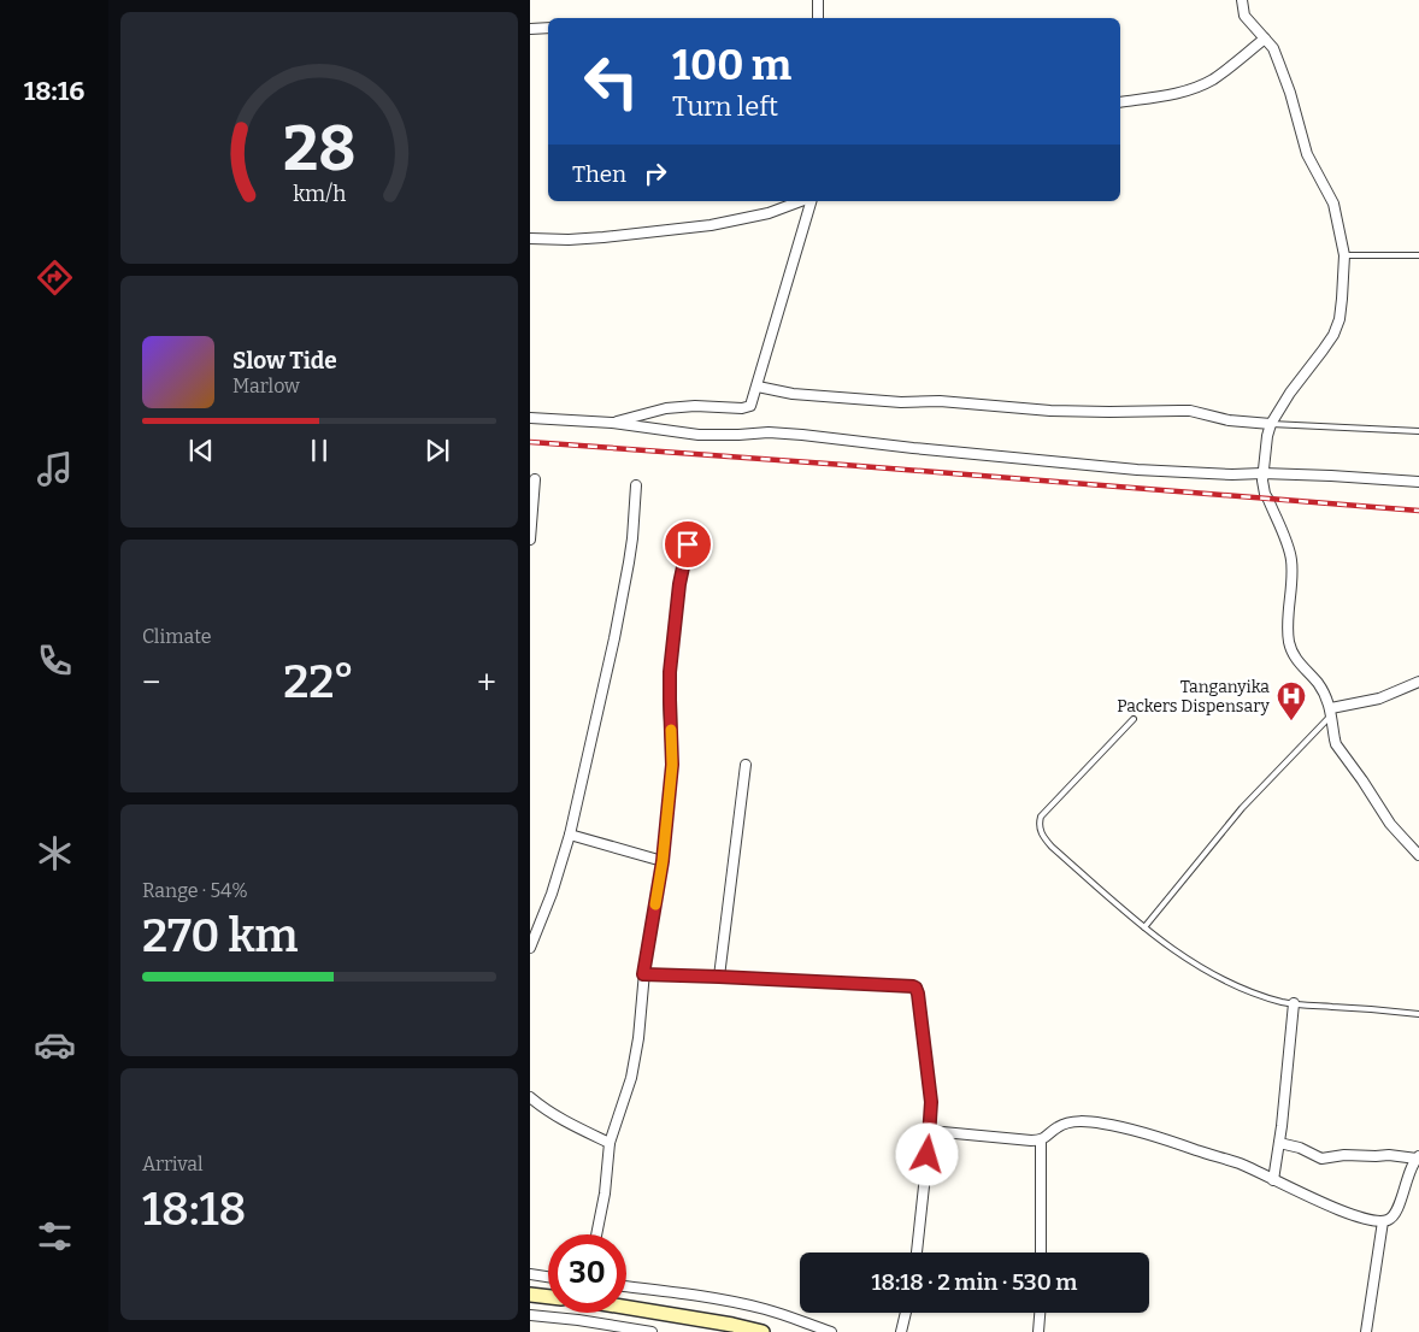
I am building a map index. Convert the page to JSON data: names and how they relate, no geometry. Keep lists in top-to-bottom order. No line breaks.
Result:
{"places":{"hospital":["Tanganyika Packers Dispensary"]},"page":{"tabs":"18:16","turn":["100 m","Turn left"],"then":"Then","song":["Slow Tide","Marlow"],"tile":["Climate",["Range · 54%","270 km"],["Arrival","18:18"]],"heat":["−","22°","+"],"limit":"30","trip":"18:18 · 2 min · 530 m","gauge":["28","km/h"]}}
